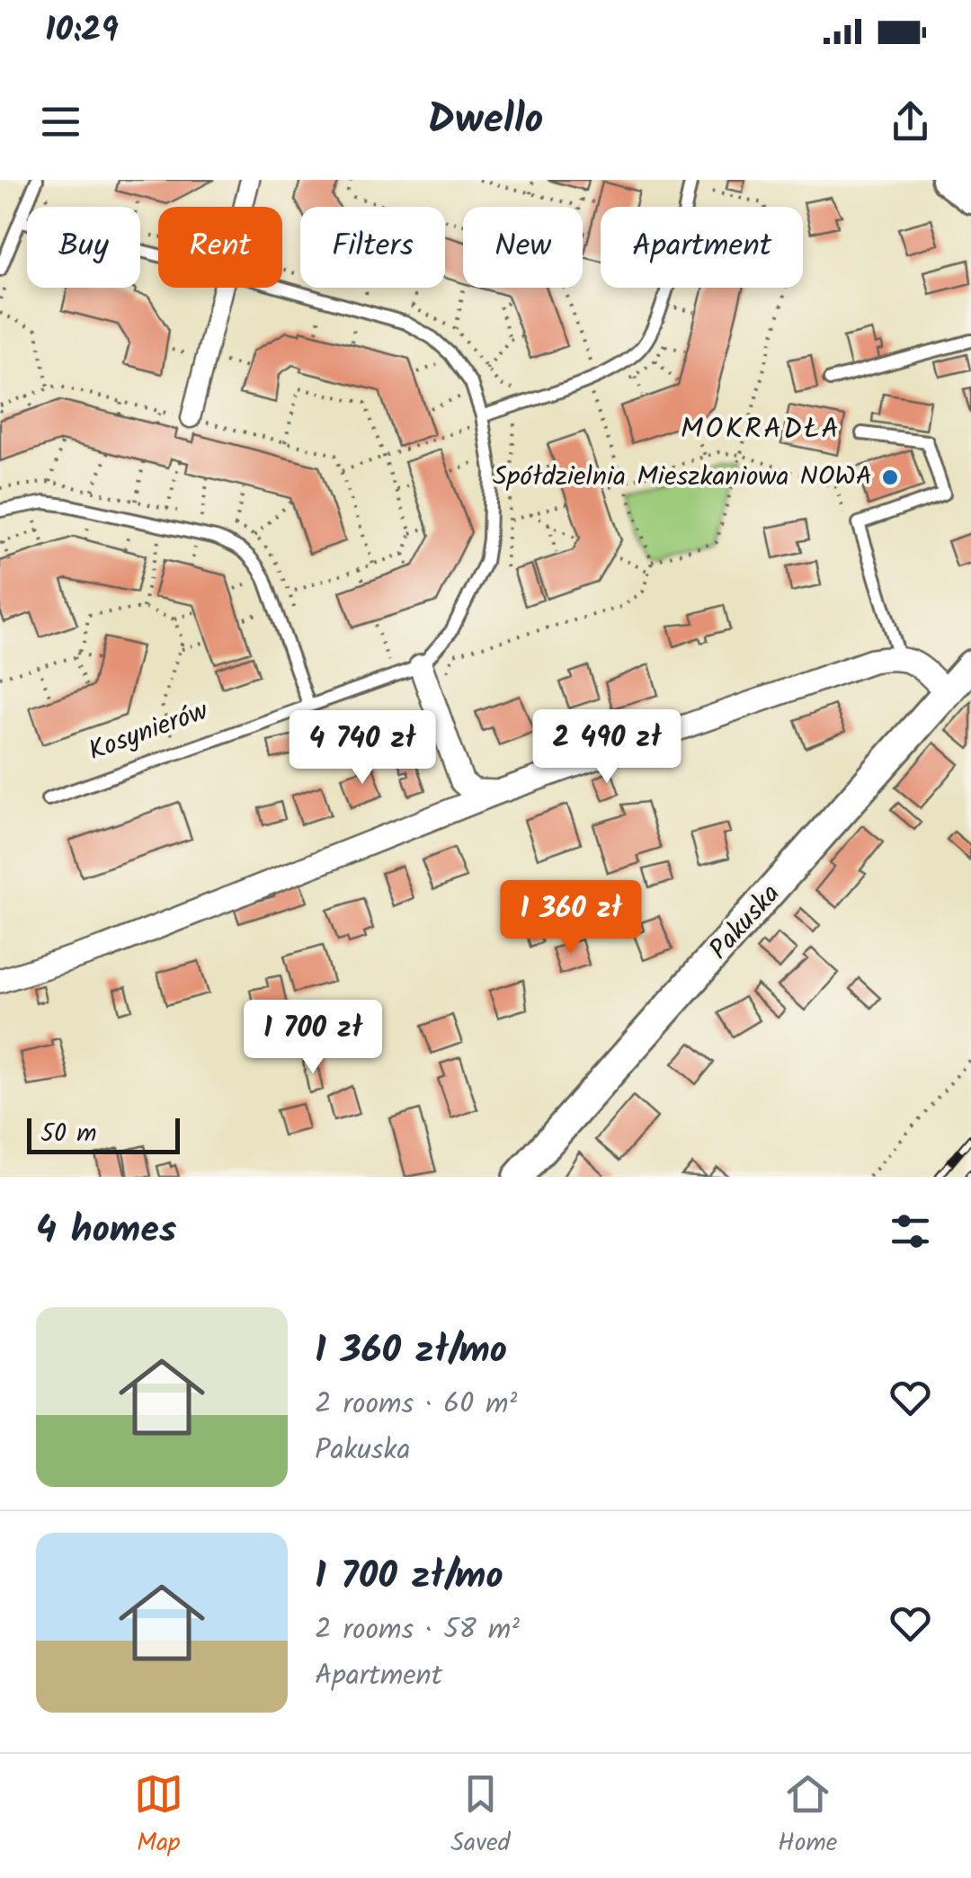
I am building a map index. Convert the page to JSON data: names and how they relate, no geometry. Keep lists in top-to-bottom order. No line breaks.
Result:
{"streets":{"street":["Pakuska"],"lane":["Kosynierów"]},"districts":["MOKRADŁA"],"places":["Spółdzielnia Mieszkaniowa NOWA"],"scale_bar":"50 m","page":{"status":"10:29","header":"Dwello","chip":["Buy","Rent","Filters","New","Apartment"],"price":["2 490 zł","4 740 zł","1 360 zł","1 700 zł"],"scale":"50 m","heading":"4 homes","list":[{"name":"1 360 zł/mo","note":"2 rooms · 60 m² · Pakuska"},{"name":"1 700 zł/mo","note":"2 rooms · 58 m² · Apartment"}],"tabs":["Map","Saved","Home"]}}
